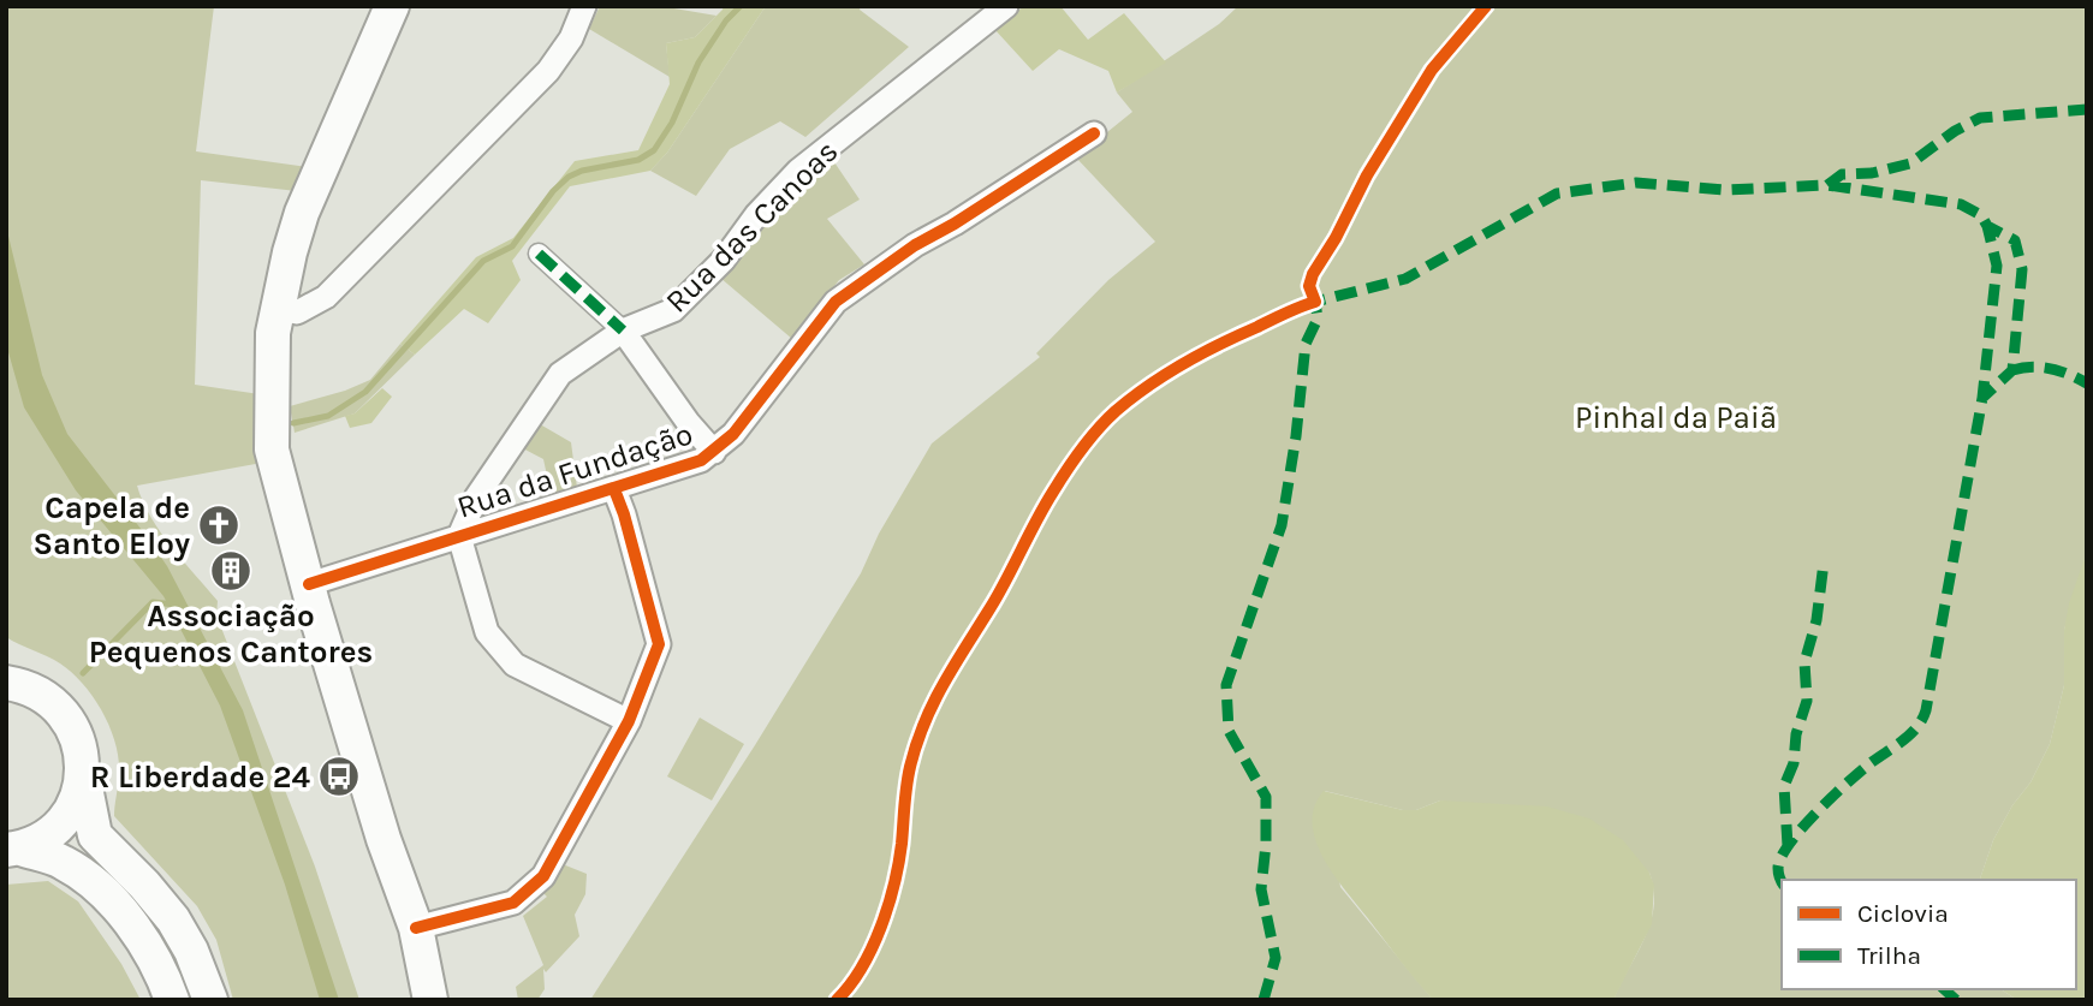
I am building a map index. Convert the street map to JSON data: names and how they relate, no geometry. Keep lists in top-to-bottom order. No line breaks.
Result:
{"streets":{"street":["Rua das Canoas","Rua da Fundação"]},"crossings":[["Rua das Canoas","Rua da Fundação"]],"parks":["Pinhal da Paiã"],"places":{"church":["Capela de Santo Eloy"],"building":["Associação Pequenos Cantores"],"bus stop":["R Liberdade 24"]},"legend":["Ciclovia","Trilha"]}
